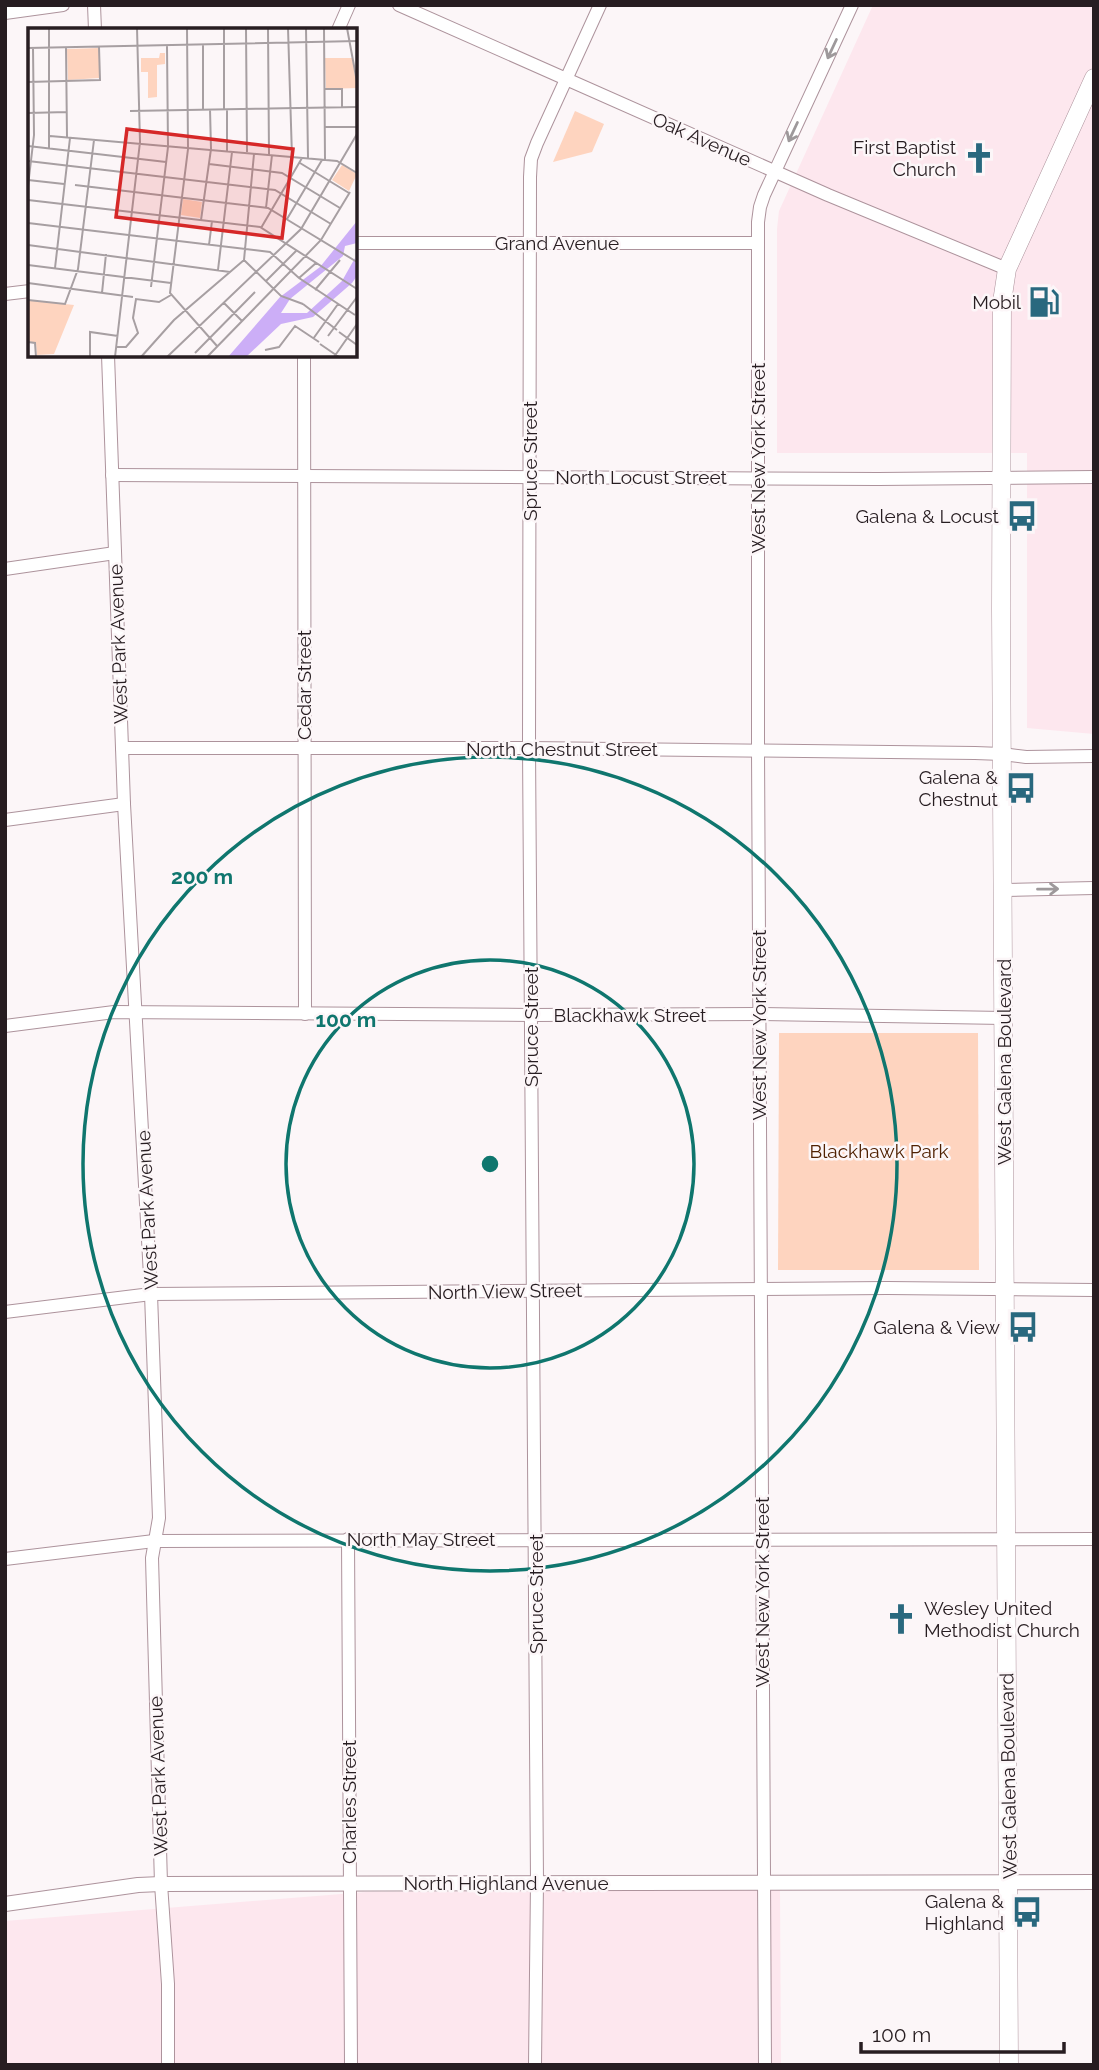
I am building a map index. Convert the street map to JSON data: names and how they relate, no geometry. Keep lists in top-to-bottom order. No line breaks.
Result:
{"streets":{"main road":["West Galena Boulevard"],"street":["Oak Avenue","Grand Avenue","West New York Street","Spruce Street","North Locust Street","West Park Avenue","Cedar Street","North Chestnut Street","Blackhawk Street","North View Street","North May Street","Charles Street","North Highland Avenue"]},"crossings":[["Oak Avenue","West New York Street"],["Oak Avenue","Spruce Street"],["Oak Avenue","West Galena Boulevard"],["Grand Avenue","West New York Street"],["Grand Avenue","Spruce Street"],["West New York Street","North Locust Street"],["West New York Street","North Chestnut Street"],["West New York Street","Blackhawk Street"],["West New York Street","North View Street"],["West New York Street","North May Street"],["West New York Street","North Highland Avenue"],["Spruce Street","North Locust Street"],["Spruce Street","North Chestnut Street"],["Spruce Street","Blackhawk Street"],["Spruce Street","North View Street"],["Spruce Street","North May Street"],["Spruce Street","North Highland Avenue"],["North Locust Street","West Park Avenue"],["North Locust Street","Cedar Street"],["North Locust Street","West Galena Boulevard"],["West Park Avenue","North Chestnut Street"],["West Park Avenue","Blackhawk Street"],["West Park Avenue","North View Street"],["West Park Avenue","North May Street"],["West Park Avenue","North Highland Avenue"],["Cedar Street","North Chestnut Street"],["Cedar Street","Blackhawk Street"],["North Chestnut Street","West Galena Boulevard"],["Blackhawk Street","West Galena Boulevard"],["West Galena Boulevard","North View Street"],["West Galena Boulevard","North May Street"],["West Galena Boulevard","North Highland Avenue"],["North May Street","Charles Street"],["Charles Street","North Highland Avenue"]],"parks":["Blackhawk Park"],"places":{"church":["First Baptist Church","Wesley United Methodist Church"],"fuel station":["Mobil"],"bus stop":["Galena & Locust","Galena & Chestnut","Galena & View","Galena & Highland"]},"scale_bar":"100 m","rings":["200 m","100 m"]}
